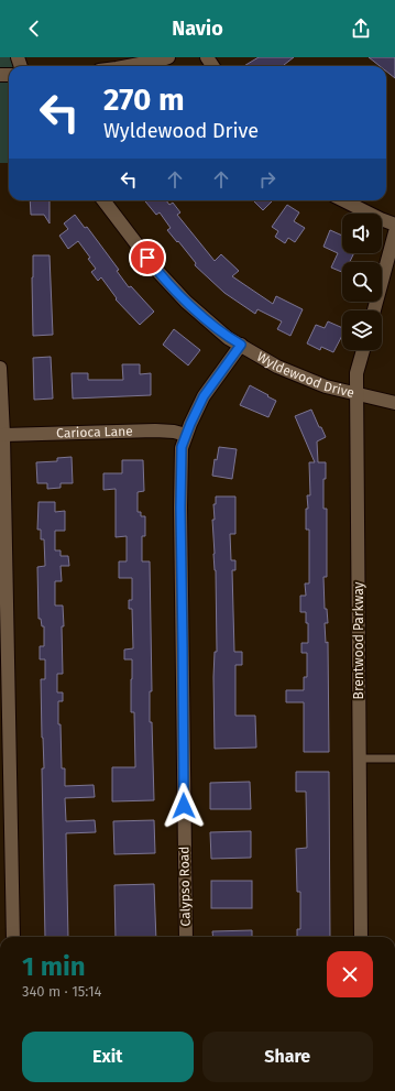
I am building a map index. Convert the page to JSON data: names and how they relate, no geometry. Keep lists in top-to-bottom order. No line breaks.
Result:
{"streets":{"street":["Wyldewood Drive","Carioca Lane","Brentwood Parkway","Calypso Road"]},"crossings":[["Wyldewood Drive","Brentwood Parkway"],["Wyldewood Drive","Calypso Road"],["Carioca Lane","Calypso Road"]],"page":{"header":"Navio","turn":["270 m","Wyldewood Drive"],"heading":["1 min","340 m · 15:14"],"buttons":["Exit","Share"]}}
